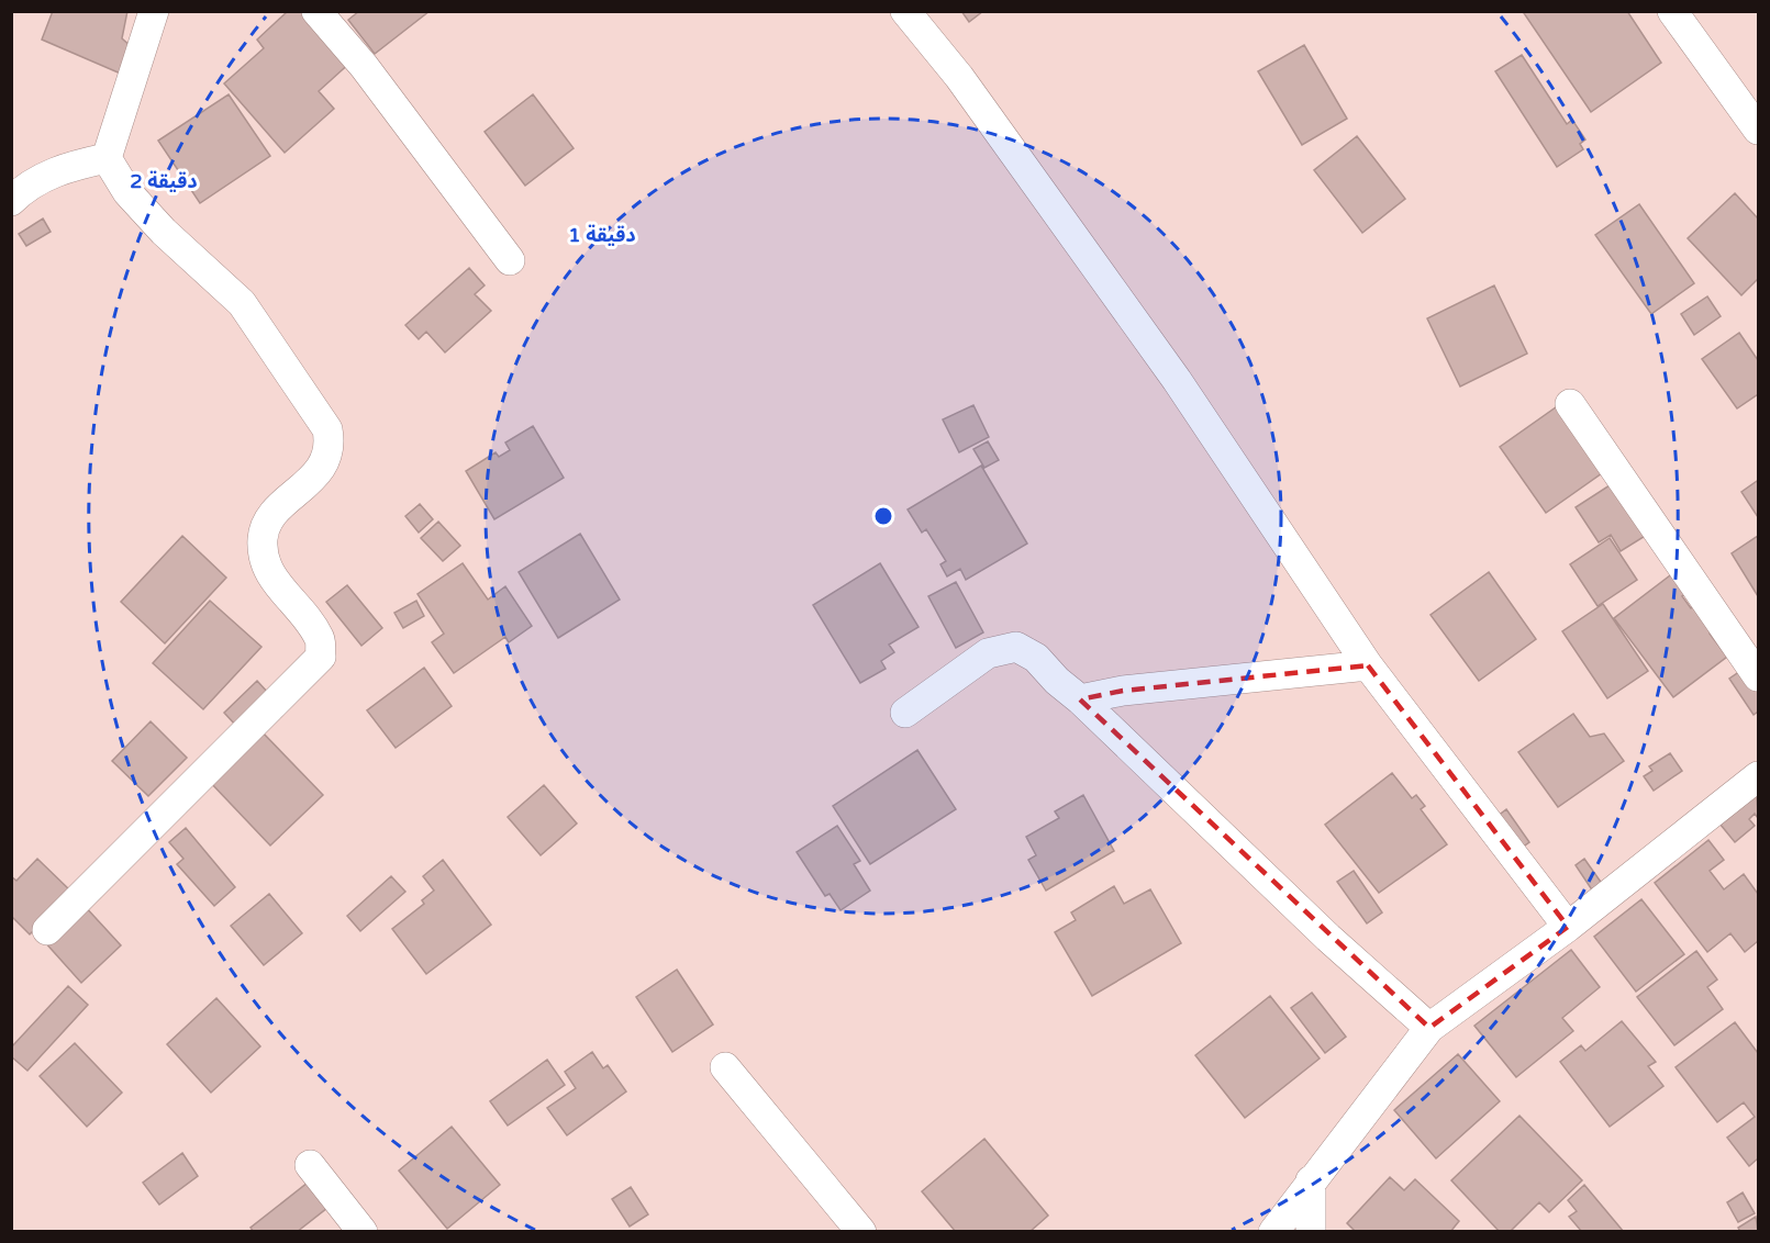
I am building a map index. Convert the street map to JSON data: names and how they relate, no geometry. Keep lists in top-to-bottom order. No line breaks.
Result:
{"rings":["2 دقيقة","1 دقيقة"]}
